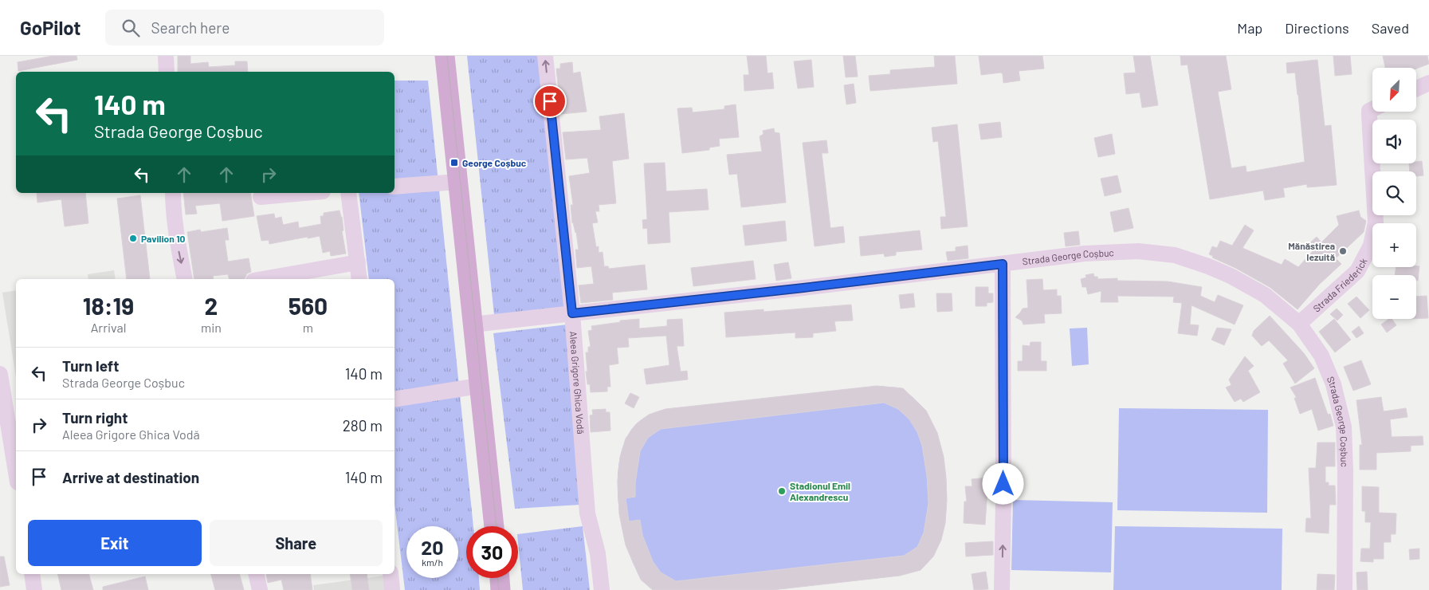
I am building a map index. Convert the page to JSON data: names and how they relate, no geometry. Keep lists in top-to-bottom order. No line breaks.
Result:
{"streets":{"street":["Strada George Coșbuc","Strada Friederick","Aleea Grigore Ghica Vodă"]},"crossings":[["Strada George Coșbuc","Strada Friederick"],["Strada George Coșbuc","Aleea Grigore Ghica Vodă"]],"one_way":["Aleea Grigore Ghica Vodă"],"places":{"transit":["George Coșbuc"],"other":["Pavilion 10","Mănăstirea Iezuită","Stadionul Emil Alexandrescu"]},"north":"bottom left","page":{"header":"GoPilot","search":"Search here","nav":["Map","Directions","Saved"],"map_buttons":["+","−"],"turn":["140 m","Strada George Coșbuc"],"eta":["18:19","Arrival","2","min","560","m"],"list":[{"name":"Turn left","note":"Strada George Coșbuc","value":"140 m"},{"name":"Turn right","note":"Aleea Grigore Ghica Vodă","value":"280 m"},{"name":"Arrive at destination","value":"140 m"}],"buttons":["Exit","Share"],"speed":"20 km/h","limit":"30"}}
